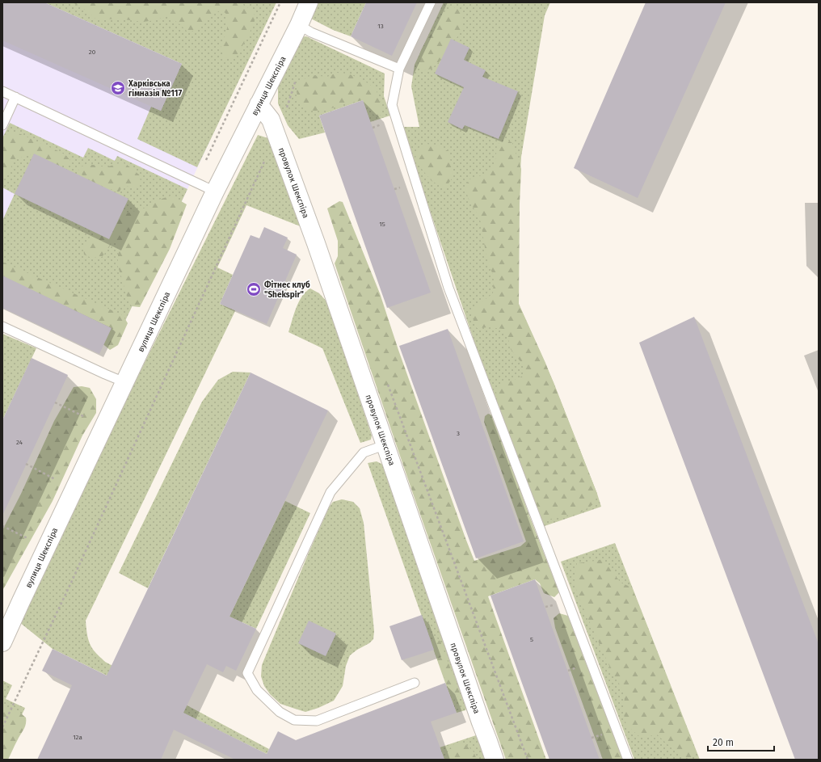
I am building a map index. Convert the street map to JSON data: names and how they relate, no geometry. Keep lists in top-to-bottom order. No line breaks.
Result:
{"streets":{"street":["вулиця Шекспіра","провулок Шекспіра"]},"crossings":[["вулиця Шекспіра","провулок Шекспіра"]],"places":{"school or university":["Харківська гімназія №117"],"sports":["Фітнес клуб \"Shekspir\""]},"house_numbers":["13","20","15","3","24","5","12а"],"scale_bar":"20 m"}
